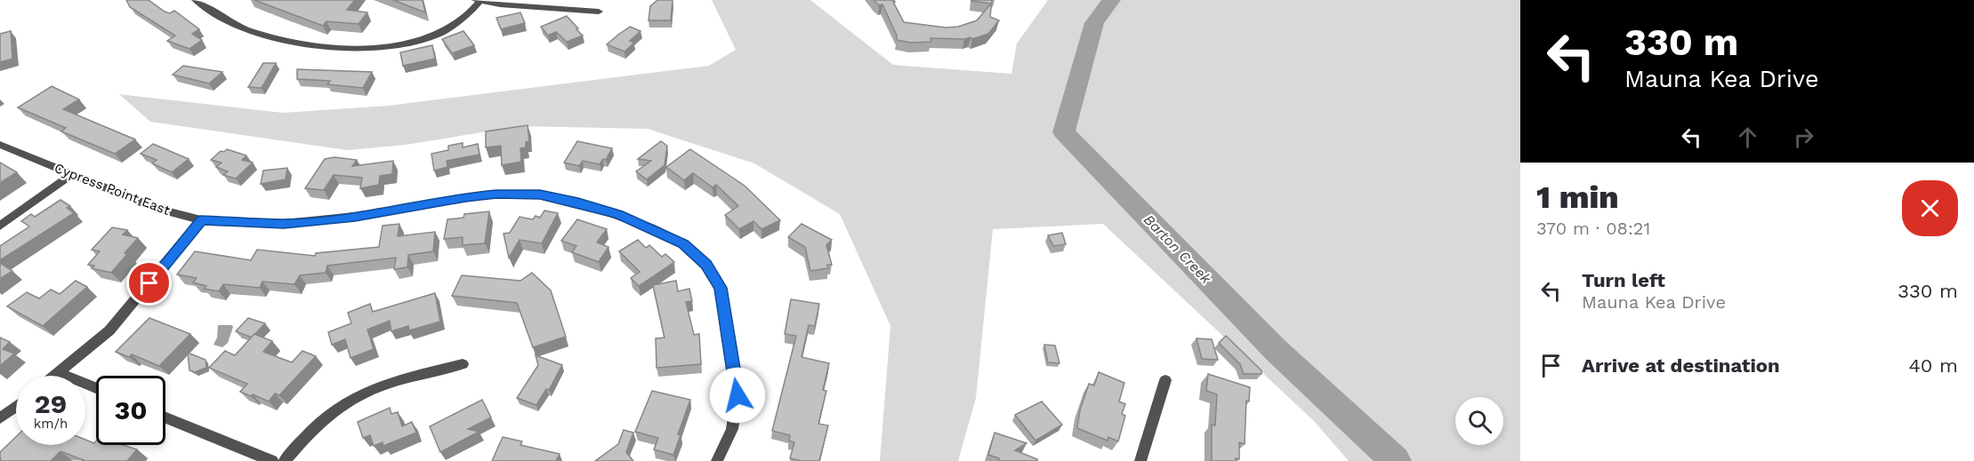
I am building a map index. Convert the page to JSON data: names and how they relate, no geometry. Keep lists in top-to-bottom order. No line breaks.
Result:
{"streets":{"street":["Cypress Point East"]},"water":["Barton Creek"],"page":{"turn":["330 m","Mauna Kea Drive"],"heading":["1 min","370 m · 08:21"],"list":[{"name":"Turn left","note":"Mauna Kea Drive","value":"330 m"},{"name":"Arrive at destination","value":"40 m"}],"speed":"29 km/h","limit":"30"}}
